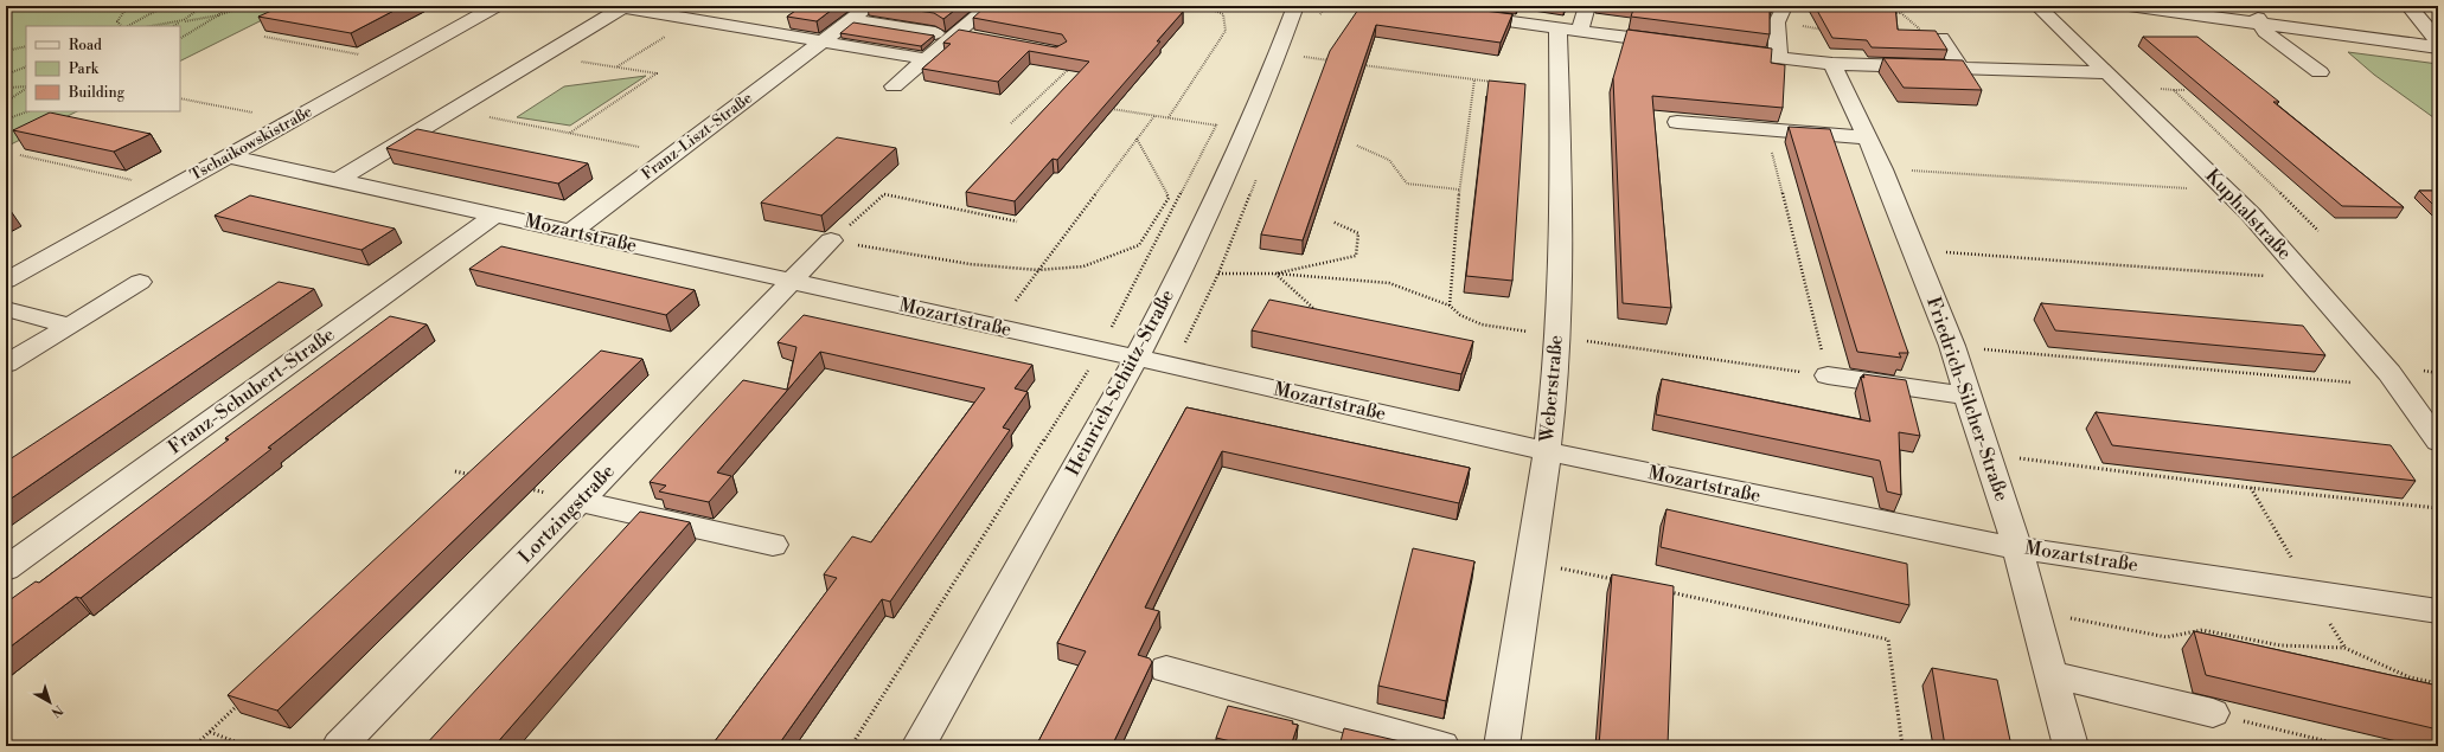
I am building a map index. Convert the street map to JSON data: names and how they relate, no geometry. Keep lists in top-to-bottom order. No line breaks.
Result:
{"streets":{"street":["Franz-Liszt-Straße","Tschaikowskistraße","Kuphalstraße","Mozartstraße","Heinrich-Schütz-Straße","Weberstraße","Franz-Schubert-Straße","Friedrich-Silcher-Straße","Lortzingstraße"]},"crossings":[["Franz-Liszt-Straße","Mozartstraße"],["Tschaikowskistraße","Mozartstraße"],["Mozartstraße","Heinrich-Schütz-Straße"],["Mozartstraße","Weberstraße"],["Mozartstraße","Franz-Schubert-Straße"],["Mozartstraße","Friedrich-Silcher-Straße"],["Mozartstraße","Lortzingstraße"]],"legend":["Road","Park","Building"],"north":"bottom right"}
